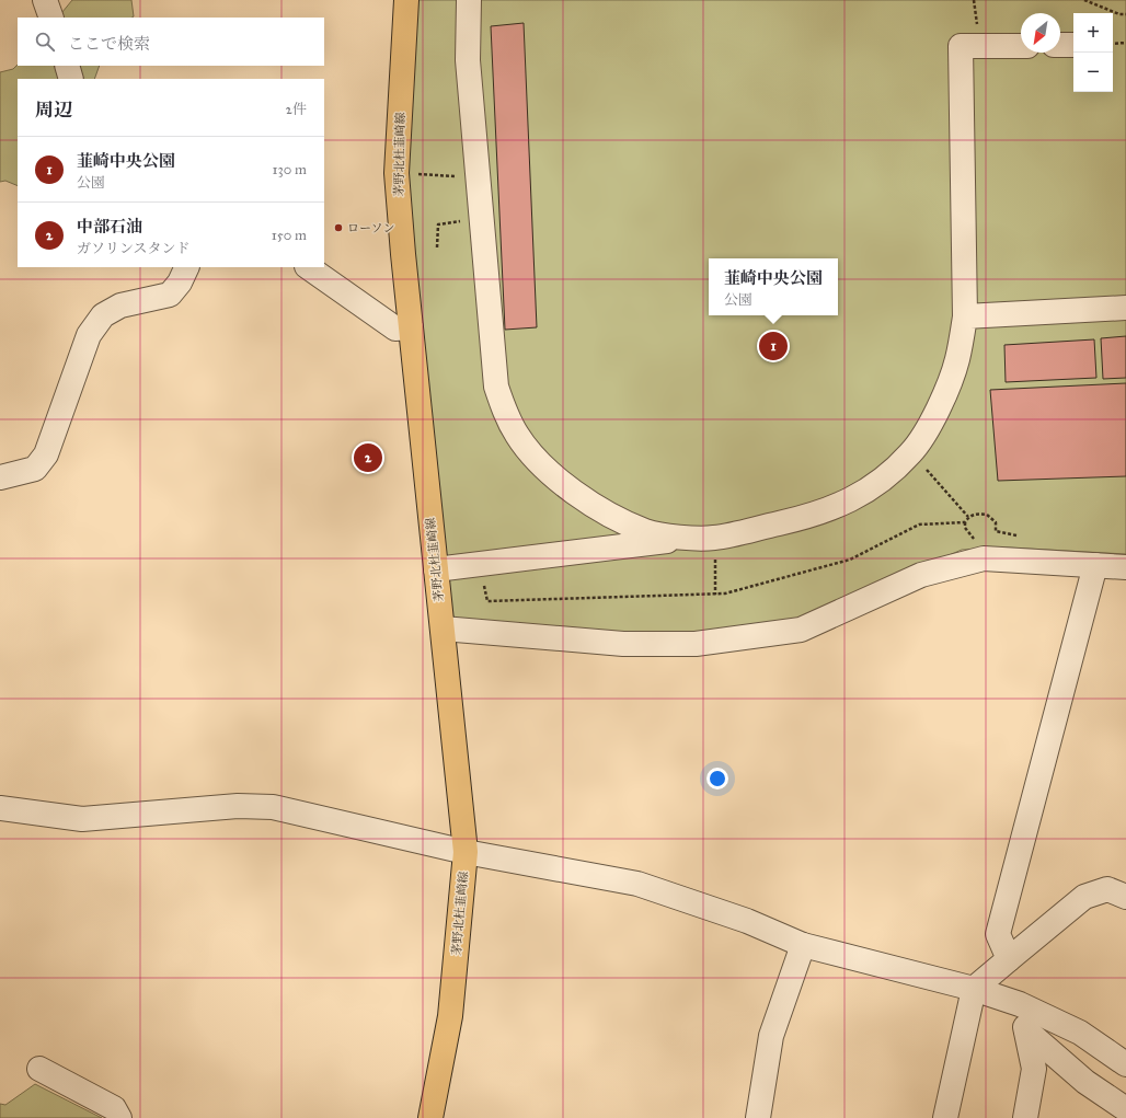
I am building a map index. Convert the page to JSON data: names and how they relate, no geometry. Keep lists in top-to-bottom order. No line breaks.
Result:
{"streets":{"main road":["茅野北杜韮崎線"]},"places":["ローソン"],"north":"bottom left","page":{"map_buttons":["+","−"],"search":"ここで検索","heading":["周辺","2件"],"list":[{"mark":"1","name":"韮崎中央公園","note":"公園","value":"130 m"},{"mark":"2","name":"中部石油","note":"ガソリンスタンド","value":"150 m"}],"popup":["韮崎中央公園","公園"],"pins":["1","2"]}}
